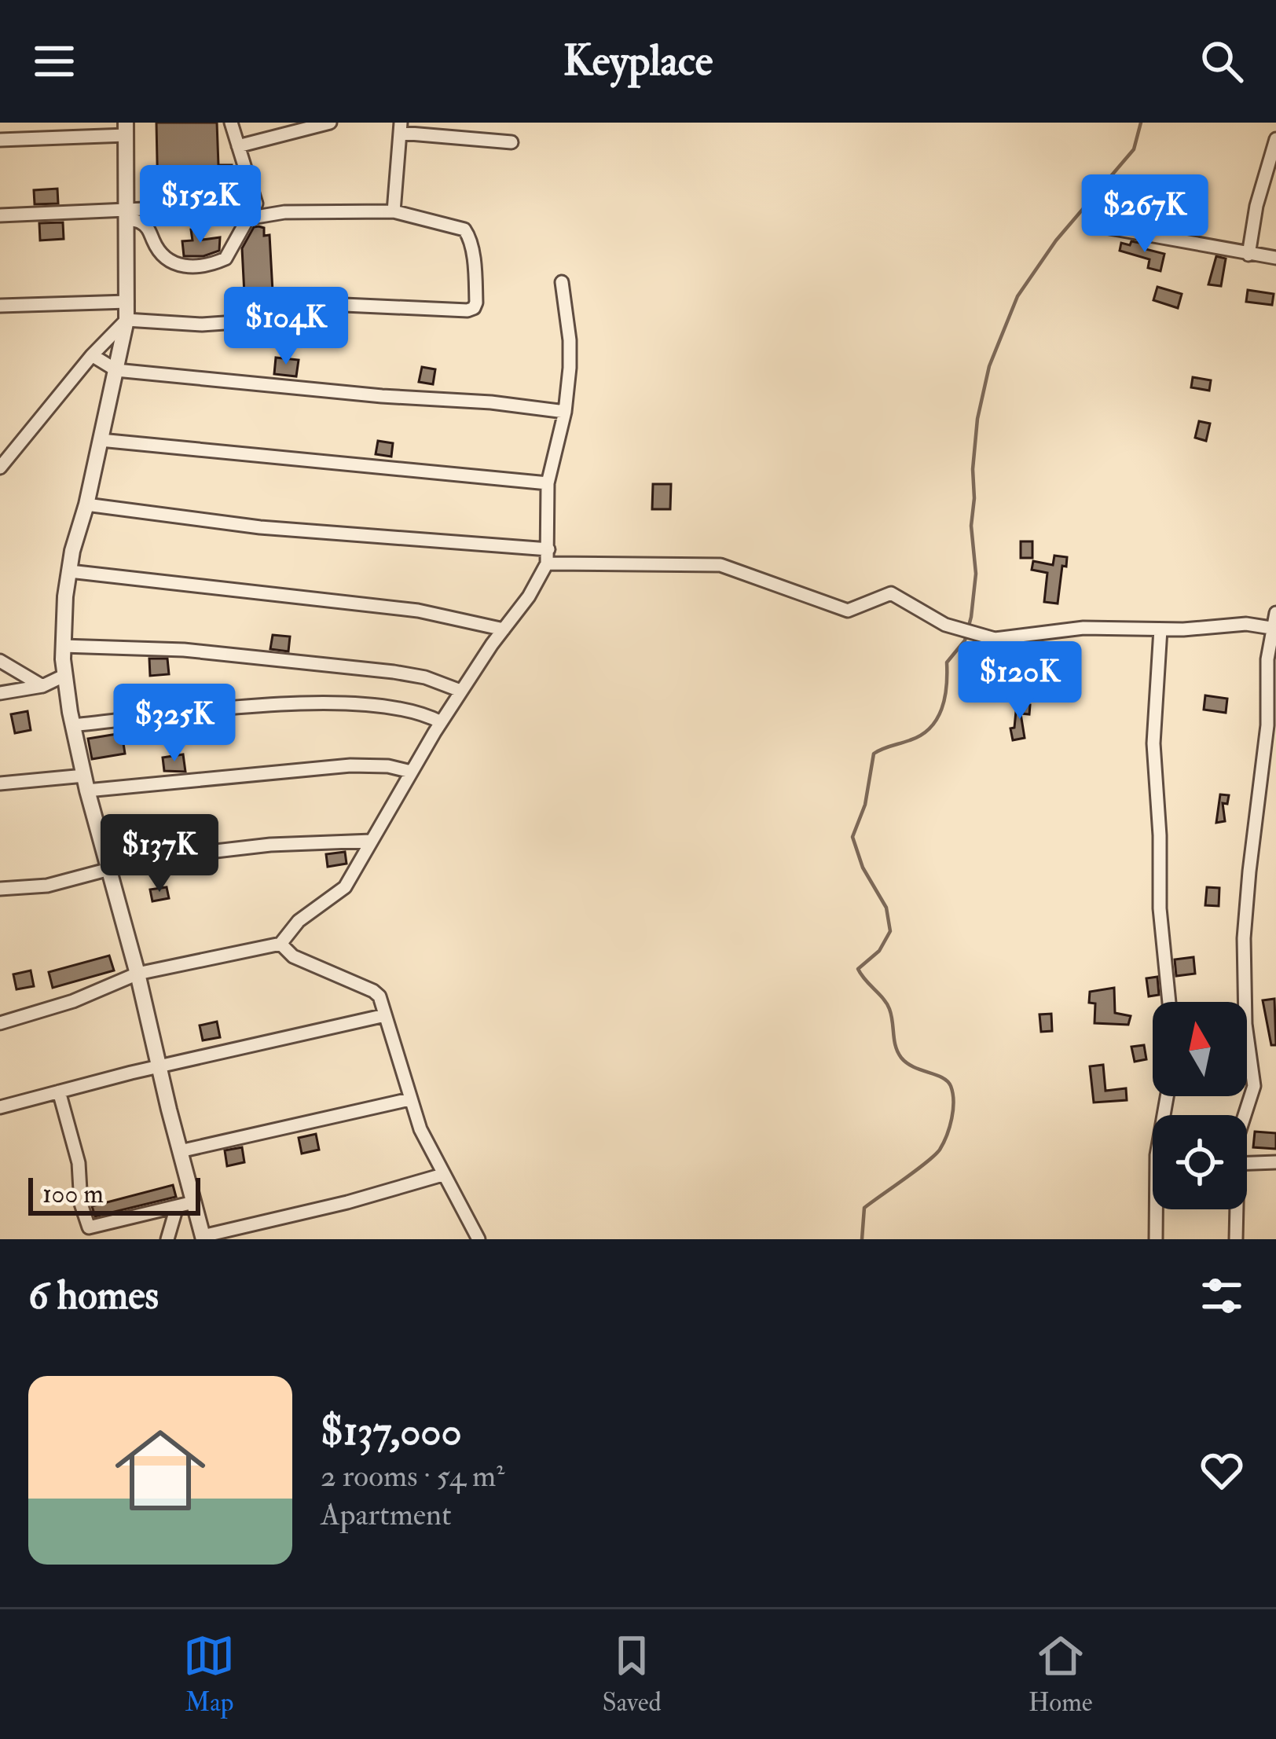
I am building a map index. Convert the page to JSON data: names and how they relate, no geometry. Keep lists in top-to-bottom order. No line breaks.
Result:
{"scale_bar":"100 m","north":"top","page":{"header":"Keyplace","price":["$152K","$267K","$104K","$120K","$325K","$137K"],"scale":"100 m","heading":"6 homes","list":[{"name":"$137,000","note":"2 rooms · 54 m² · Apartment"}],"tabs":["Map","Saved","Home"]}}
